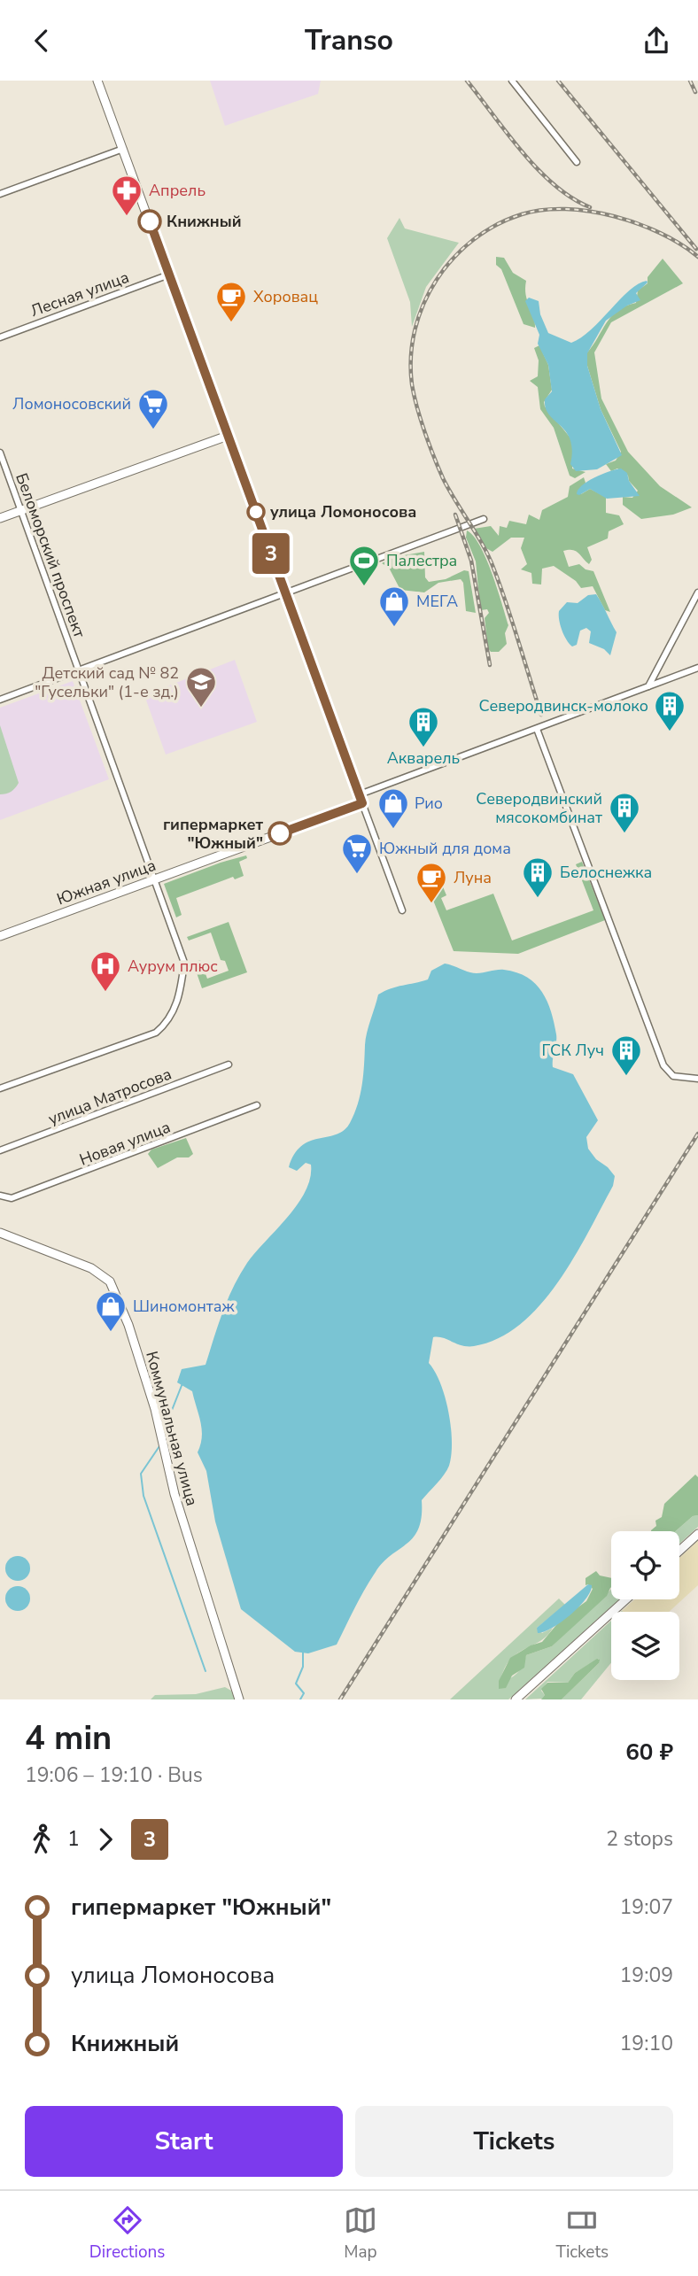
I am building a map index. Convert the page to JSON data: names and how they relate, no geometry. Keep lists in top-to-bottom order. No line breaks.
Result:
{"streets":{"main road":["Южная улица","Коммунальная улица"],"street":["Лесная улица","Беломорский проспект","улица Матросова","Новая улица"]},"crossings":[["Беломорский проспект","Южная улица"]],"places":{"pharmacy":["Апрель"],"other":["Книжный","улица Ломоносова","гипермаркет \"Южный\""],"cafe":["Хоровац","Луна"],"supermarket":["Ломоносовский","Южный для дома"],"sports":["Палестра"],"shop":["МЕГА","Рио","Шиномонтаж"],"school or university":["Детский сад № 82 \"Гусельки\" (1-е зд.)"],"building":["Северодвинск-молоко","Акварель","Северодвинский мясокомбинат","Белоснежка","ГСК Луч"],"hospital":["Аурум плюс"]},"lines":["bus line 3"],"page":{"header":"Transo","on_map":"3","heading":["4 min","19:06 – 19:10 · Bus","60 ₽"],"legs":["1","3","2 stops"],"list":[{"name":"гипермаркет \"Южный\"","value":"19:07"},{"name":"улица Ломоносова","value":"19:09"},{"name":"Книжный","value":"19:10"}],"buttons":["Start","Tickets"],"tabs":["Directions","Map","Tickets"]}}
